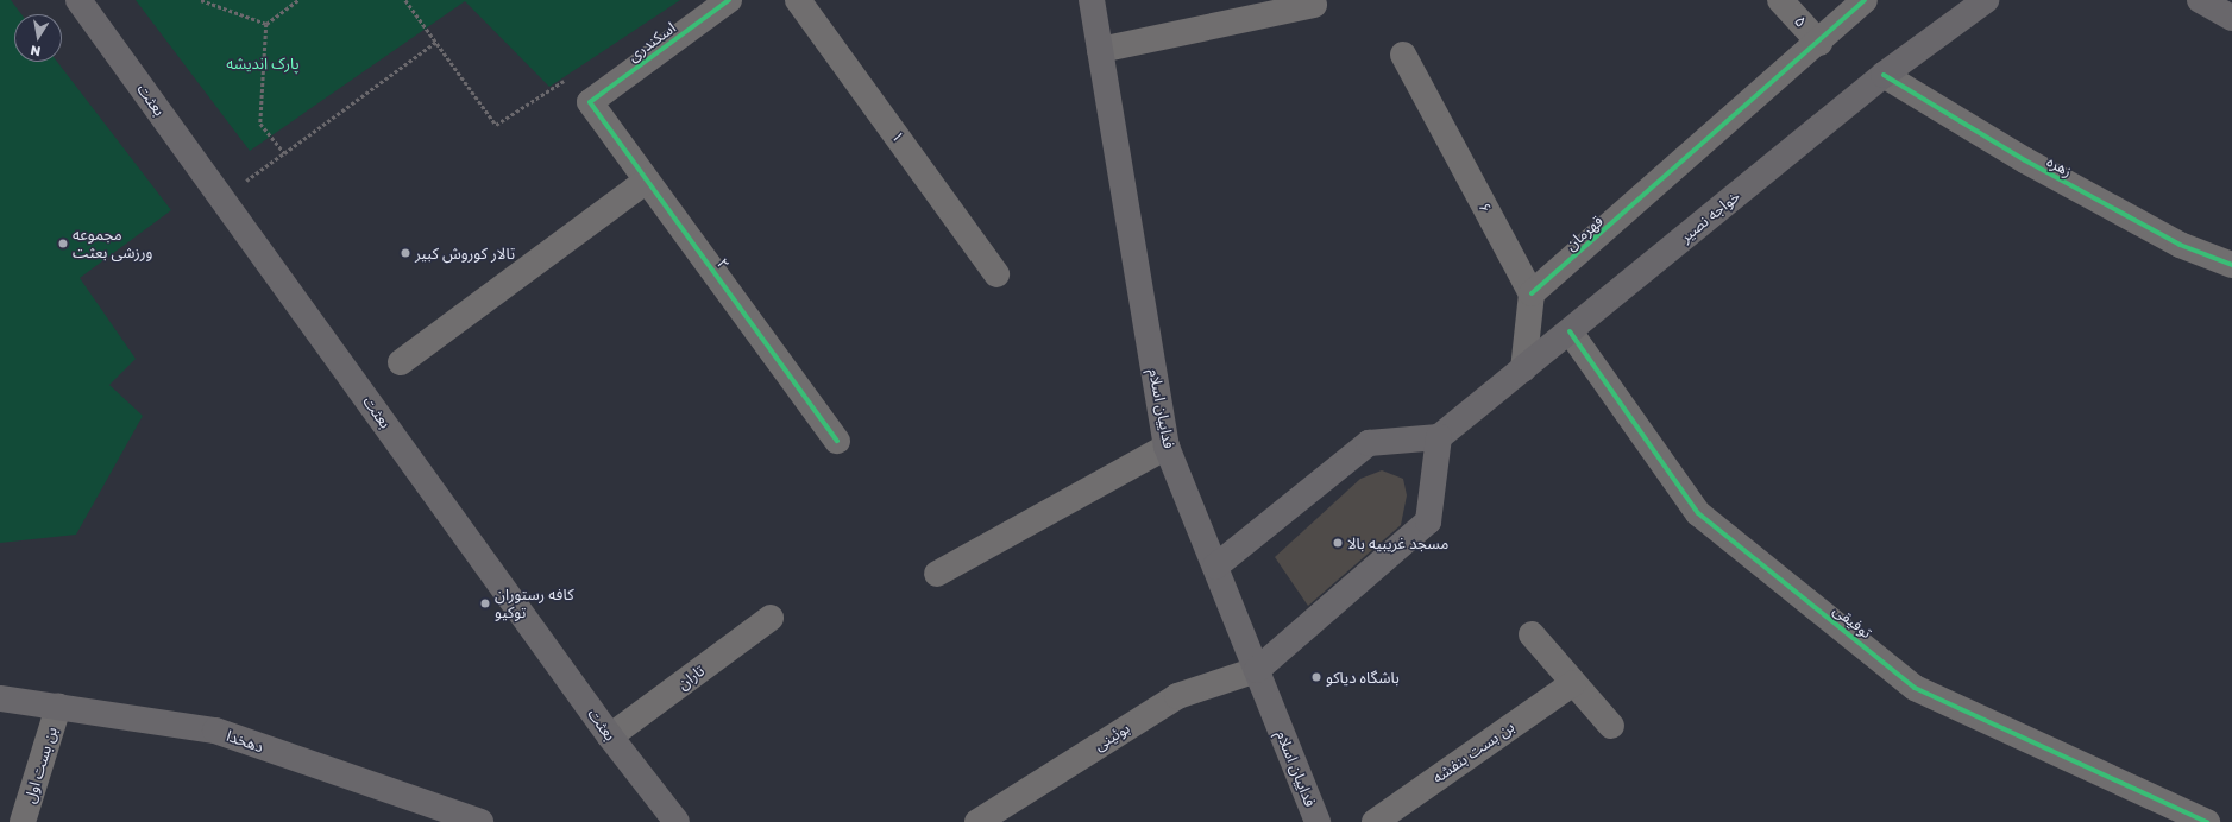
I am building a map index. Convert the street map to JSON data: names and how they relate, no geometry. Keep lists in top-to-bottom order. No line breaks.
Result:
{"streets":{"main road":["بعثت","خواجه نصیر","فداییان اسلام","دهخدا"],"street":["۵","اسکندری","۱","زهره","۶","قهرمان","۲","توفیقی","تاران","بوئینی","بن بست بنفشه","بن بست اول"]},"crossings":[["۵","قهرمان"],["اسکندری","۲"],["بعثت","تاران"],["زهره","خواجه نصیر"],["۶","قهرمان"],["خواجه نصیر","توفیقی"],["فداییان اسلام","بوئینی"],["دهخدا","بن بست اول"]],"parks":["پارک اندیشه"],"places":["مجموعه ورزشی بعثت","تالار کوروش کبیر","مسجد غریبیه بالا","کافه رستوران توکیو","باشگاه دیاکو"],"north":"bottom"}
